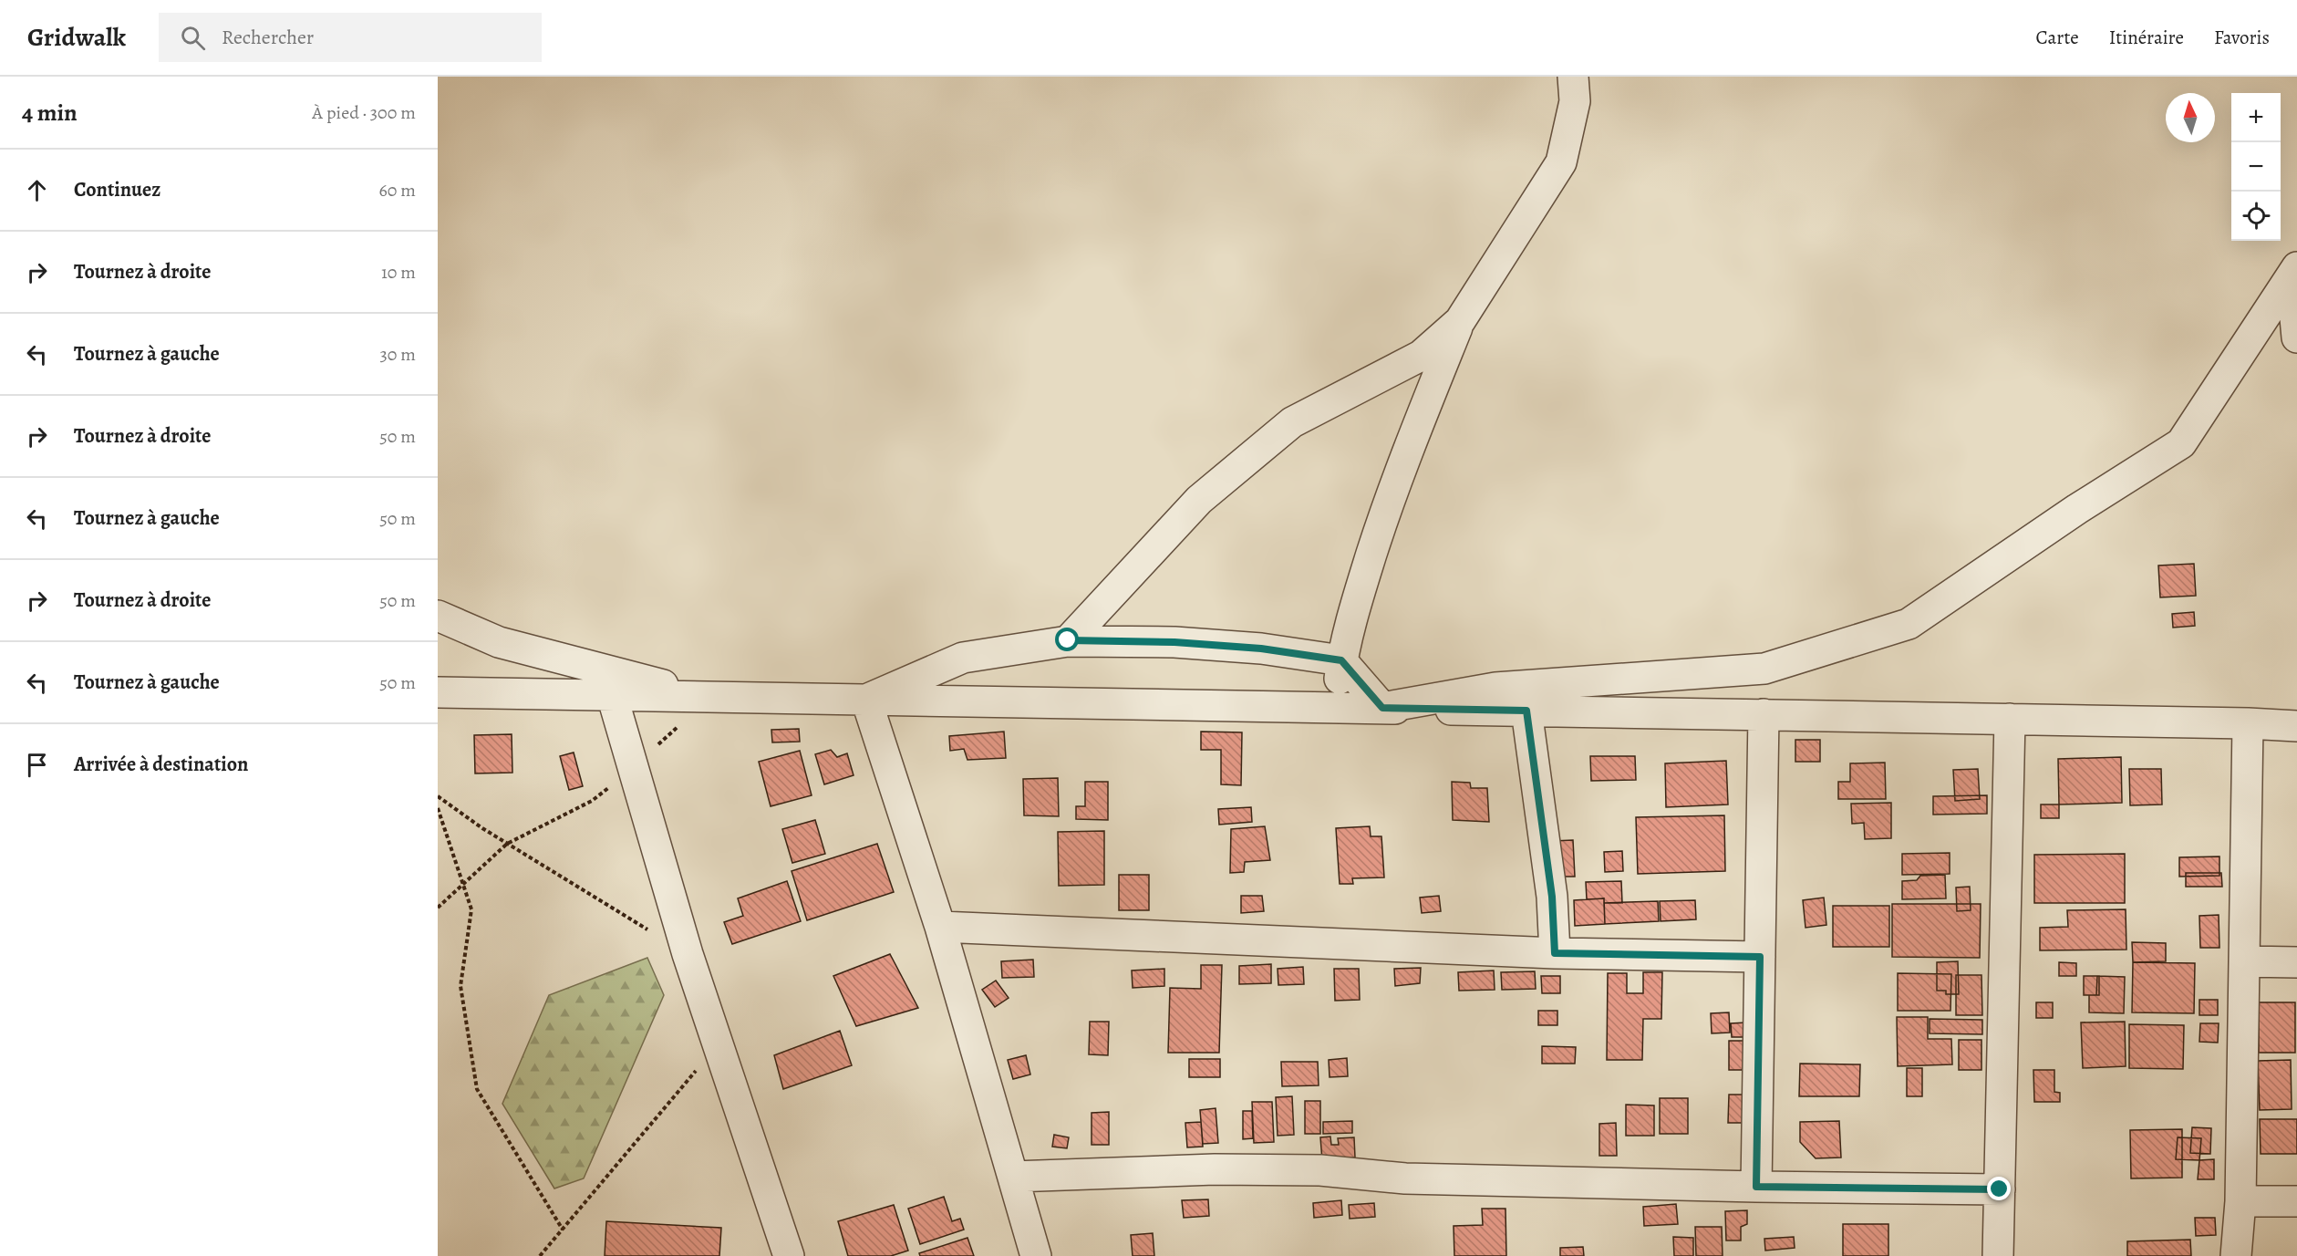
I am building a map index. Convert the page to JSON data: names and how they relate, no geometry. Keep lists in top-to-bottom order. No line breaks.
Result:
{"north":"top","page":{"header":"Gridwalk","search":"Rechercher","nav":["Carte","Itinéraire","Favoris"],"heading":["4 min","À pied · 300 m"],"map_buttons":["+","−"],"list":[["Continuez","60 m"],["Tournez à droite","10 m"],["Tournez à gauche","30 m"],["Tournez à droite","50 m"],["Tournez à gauche","50 m"],["Tournez à droite","50 m"],["Tournez à gauche","50 m"],"Arrivée à destination"]}}
